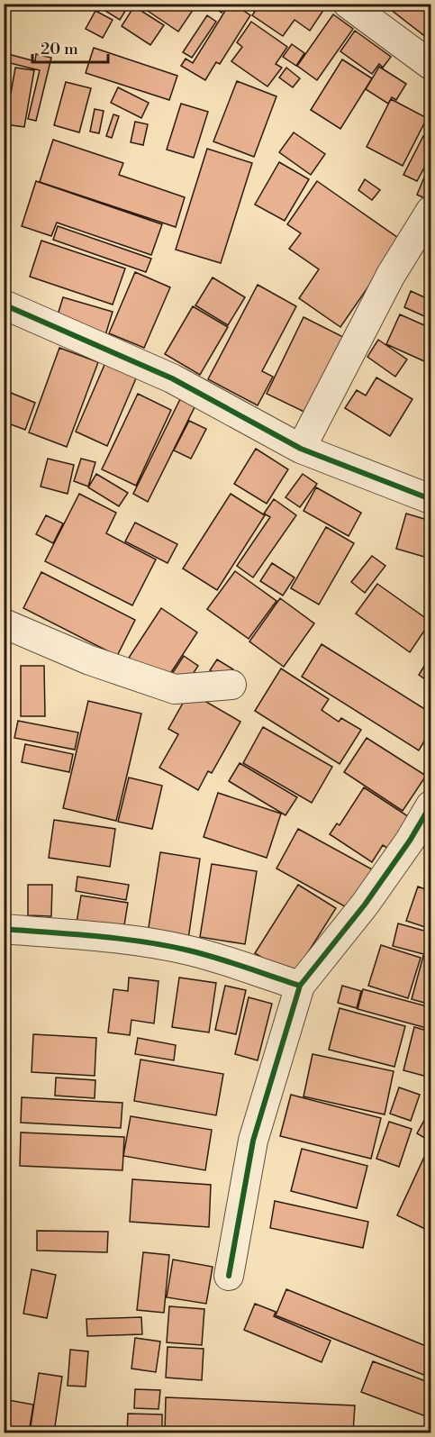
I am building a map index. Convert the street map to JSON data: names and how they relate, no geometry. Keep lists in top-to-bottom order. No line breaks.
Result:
{"scale_bar":"20 m"}
